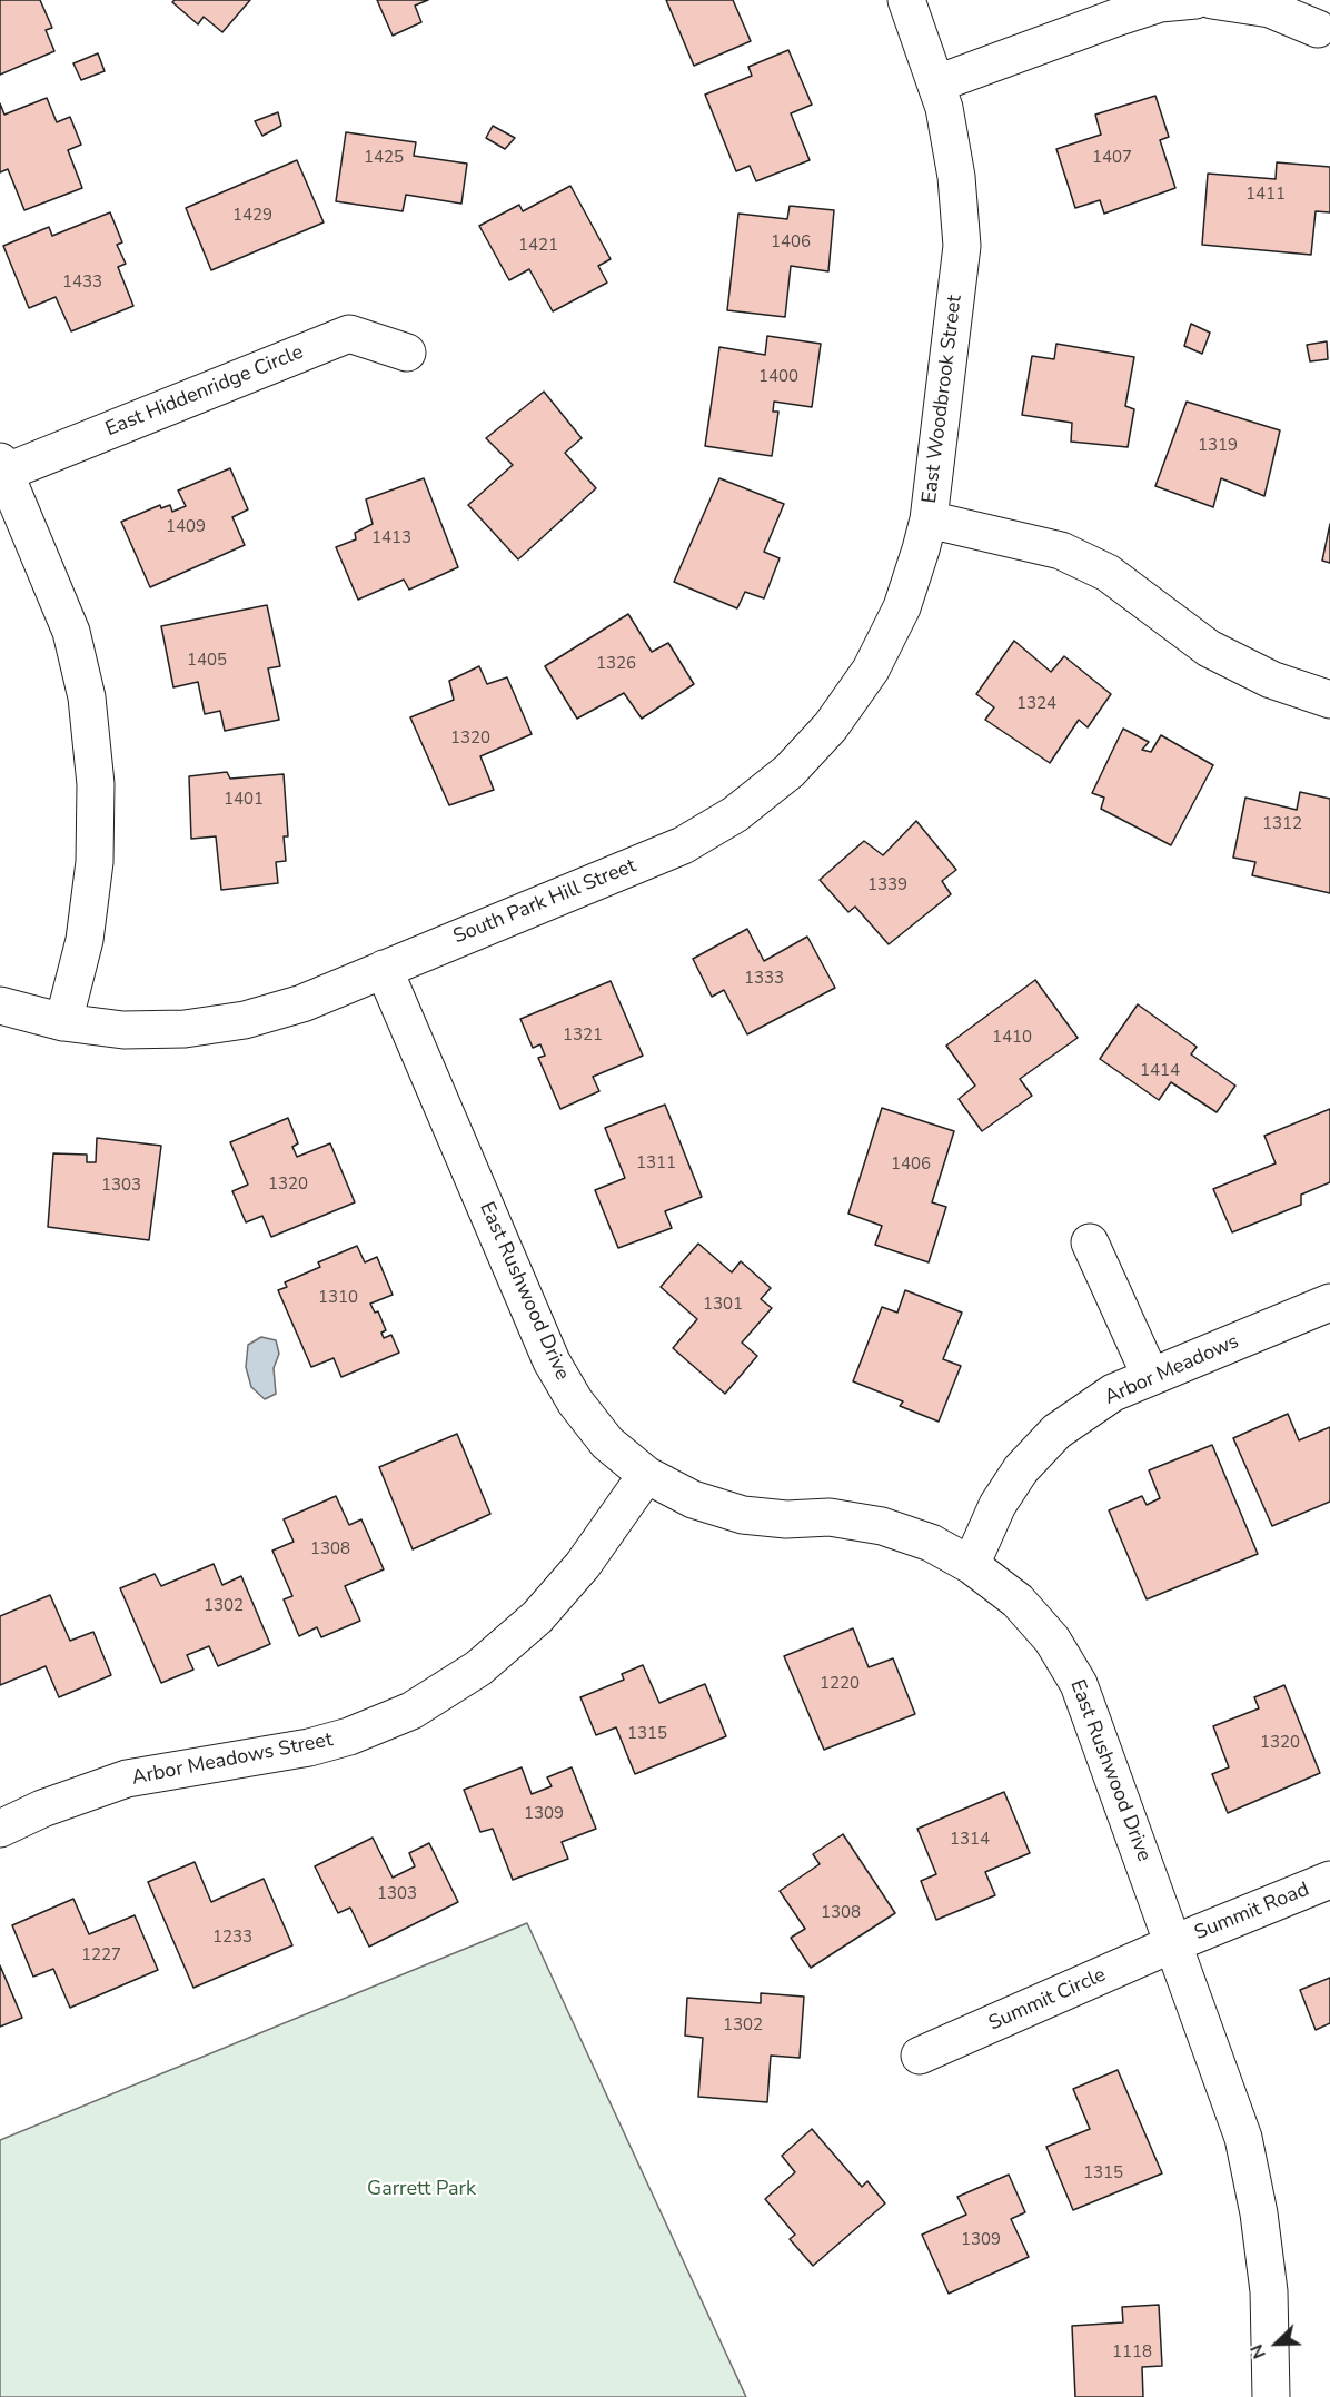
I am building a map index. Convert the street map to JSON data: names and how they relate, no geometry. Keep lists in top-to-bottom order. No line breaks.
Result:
{"streets":{"street":["East Hiddenridge Circle","East Woodbrook Street","South Park Hill Street","East Rushwood Drive","Arbor Meadows","Arbor Meadows Street","Summit Road","Summit Circle"]},"crossings":[["East Woodbrook Street","South Park Hill Street"],["South Park Hill Street","East Rushwood Drive"],["East Rushwood Drive","Arbor Meadows"],["East Rushwood Drive","Arbor Meadows Street"],["East Rushwood Drive","Summit Road"],["East Rushwood Drive","Summit Circle"],["Summit Road","Summit Circle"]],"parks":["Garrett Park"],"house_numbers":["1425","1407","1411","1429","1406","1421","1433","1400","1319","1409","1413","1405","1326","1324","1320","1401","1312","1339","1333","1321","1410","1414","1311","1406","1320","1303","1310","1301","1308","1302","1220","1315","1320","1309","1314","1303","1308","1233","1227","1302","1315","1309","1118"],"north":"bottom left"}
